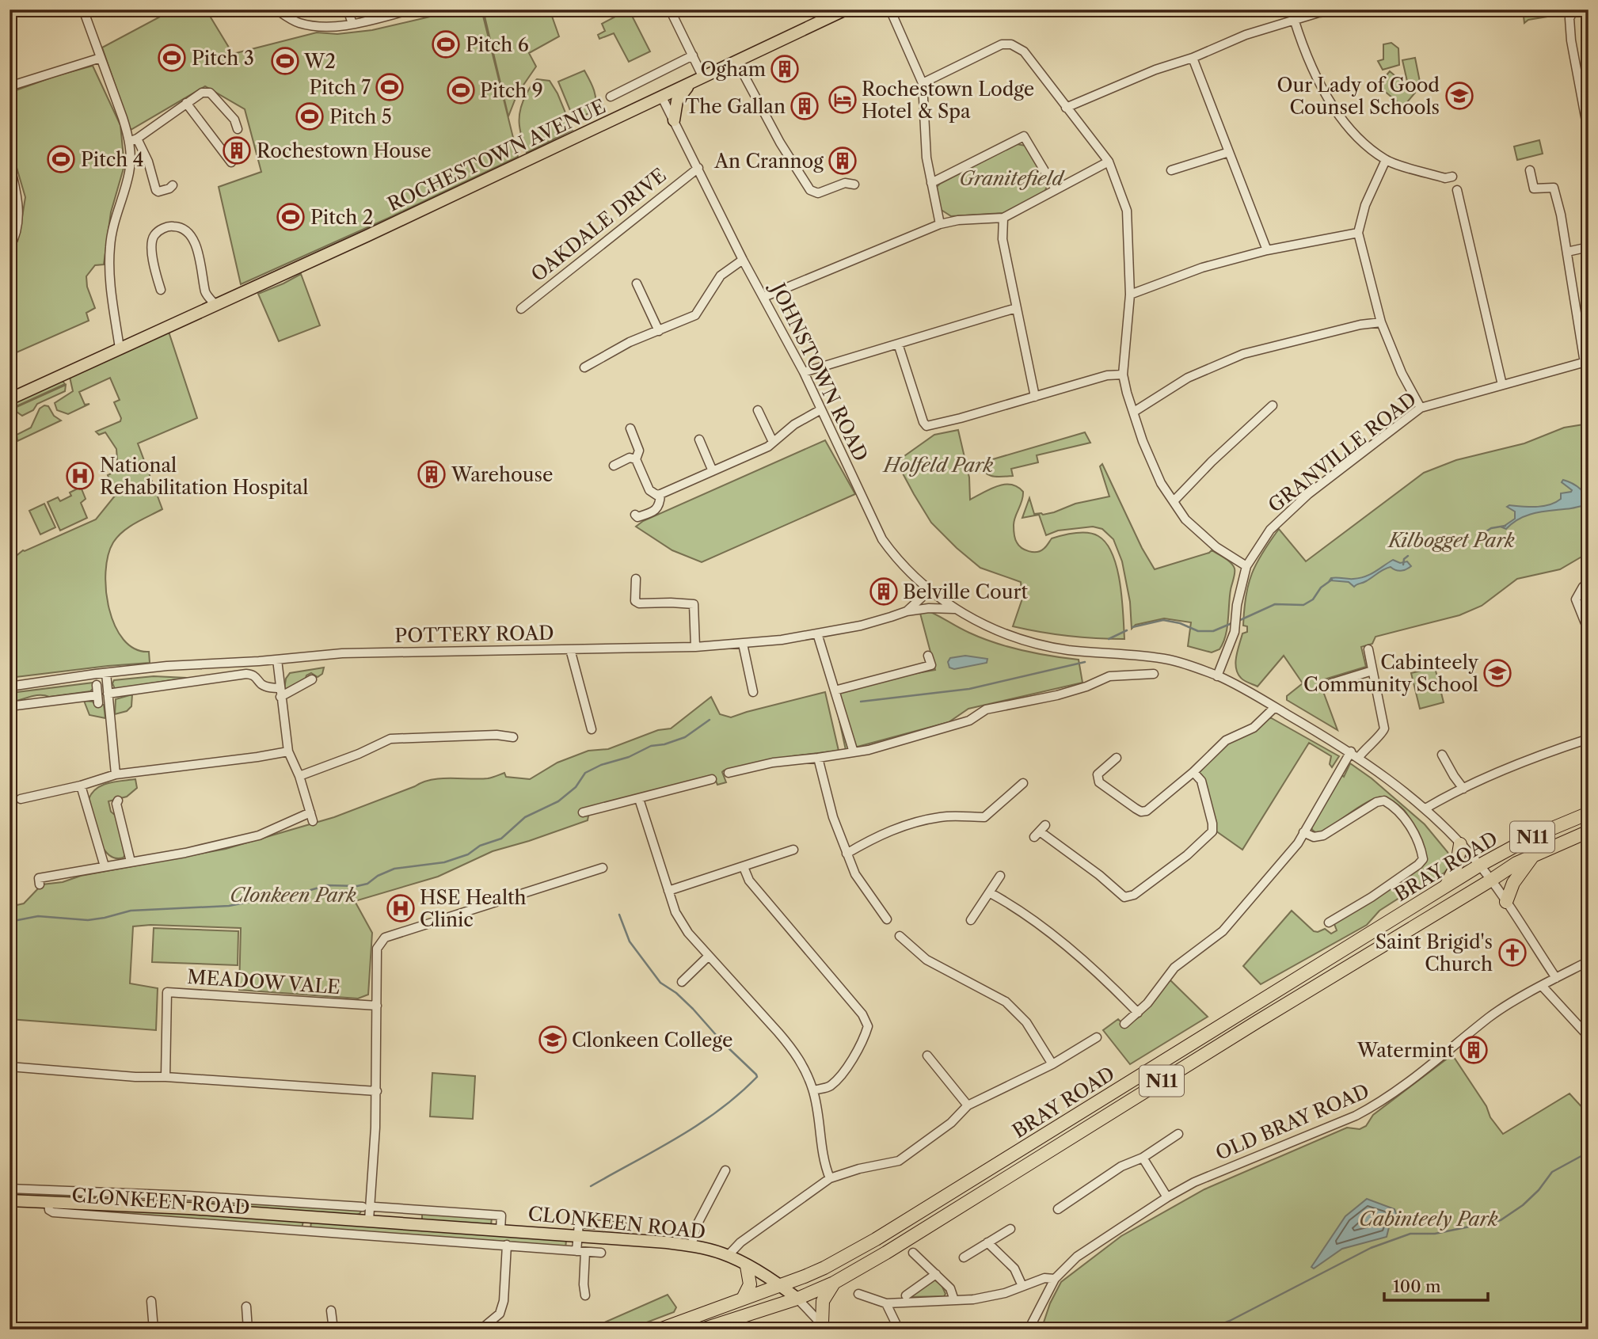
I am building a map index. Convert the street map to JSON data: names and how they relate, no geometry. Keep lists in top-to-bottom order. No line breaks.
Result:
{"streets":{"highway":["N11","BRAY ROAD"],"main road":["ROCHESTOWN AVENUE","CLONKEEN ROAD"],"street":["OAKDALE DRIVE","JOHNSTOWN ROAD","GRANVILLE ROAD","POTTERY ROAD","MEADOW VALE","OLD BRAY ROAD"]},"crossings":[["ROCHESTOWN AVENUE","JOHNSTOWN ROAD"],["OAKDALE DRIVE","JOHNSTOWN ROAD"],["JOHNSTOWN ROAD","GRANVILLE ROAD"],["JOHNSTOWN ROAD","POTTERY ROAD"],["JOHNSTOWN ROAD","BRAY ROAD"],["JOHNSTOWN ROAD","OLD BRAY ROAD"],["N11","BRAY ROAD"],["N11","CLONKEEN ROAD"],["BRAY ROAD","CLONKEEN ROAD"]],"parks":["Granitefield","Holfeld Park","Kilbogget Park","Clonkeen Park","Cabinteely Park"],"places":{"sports":["Pitch 6","Pitch 3","W2","Pitch 7","Pitch 9","Pitch 5","Pitch 4","Pitch 2"],"building":["Ogham","The Gallan","Rochestown House","An Crannog","Warehouse","Belville Court","Watermint"],"school or university":["Our Lady of Good Counsel Schools","Cabinteely Community School","Clonkeen College"],"hotel":["Rochestown Lodge Hotel & Spa"],"hospital":["National Rehabilitation Hospital","HSE Health Clinic"],"church":["Saint Brigid's Church"]},"scale_bar":"100 m"}
